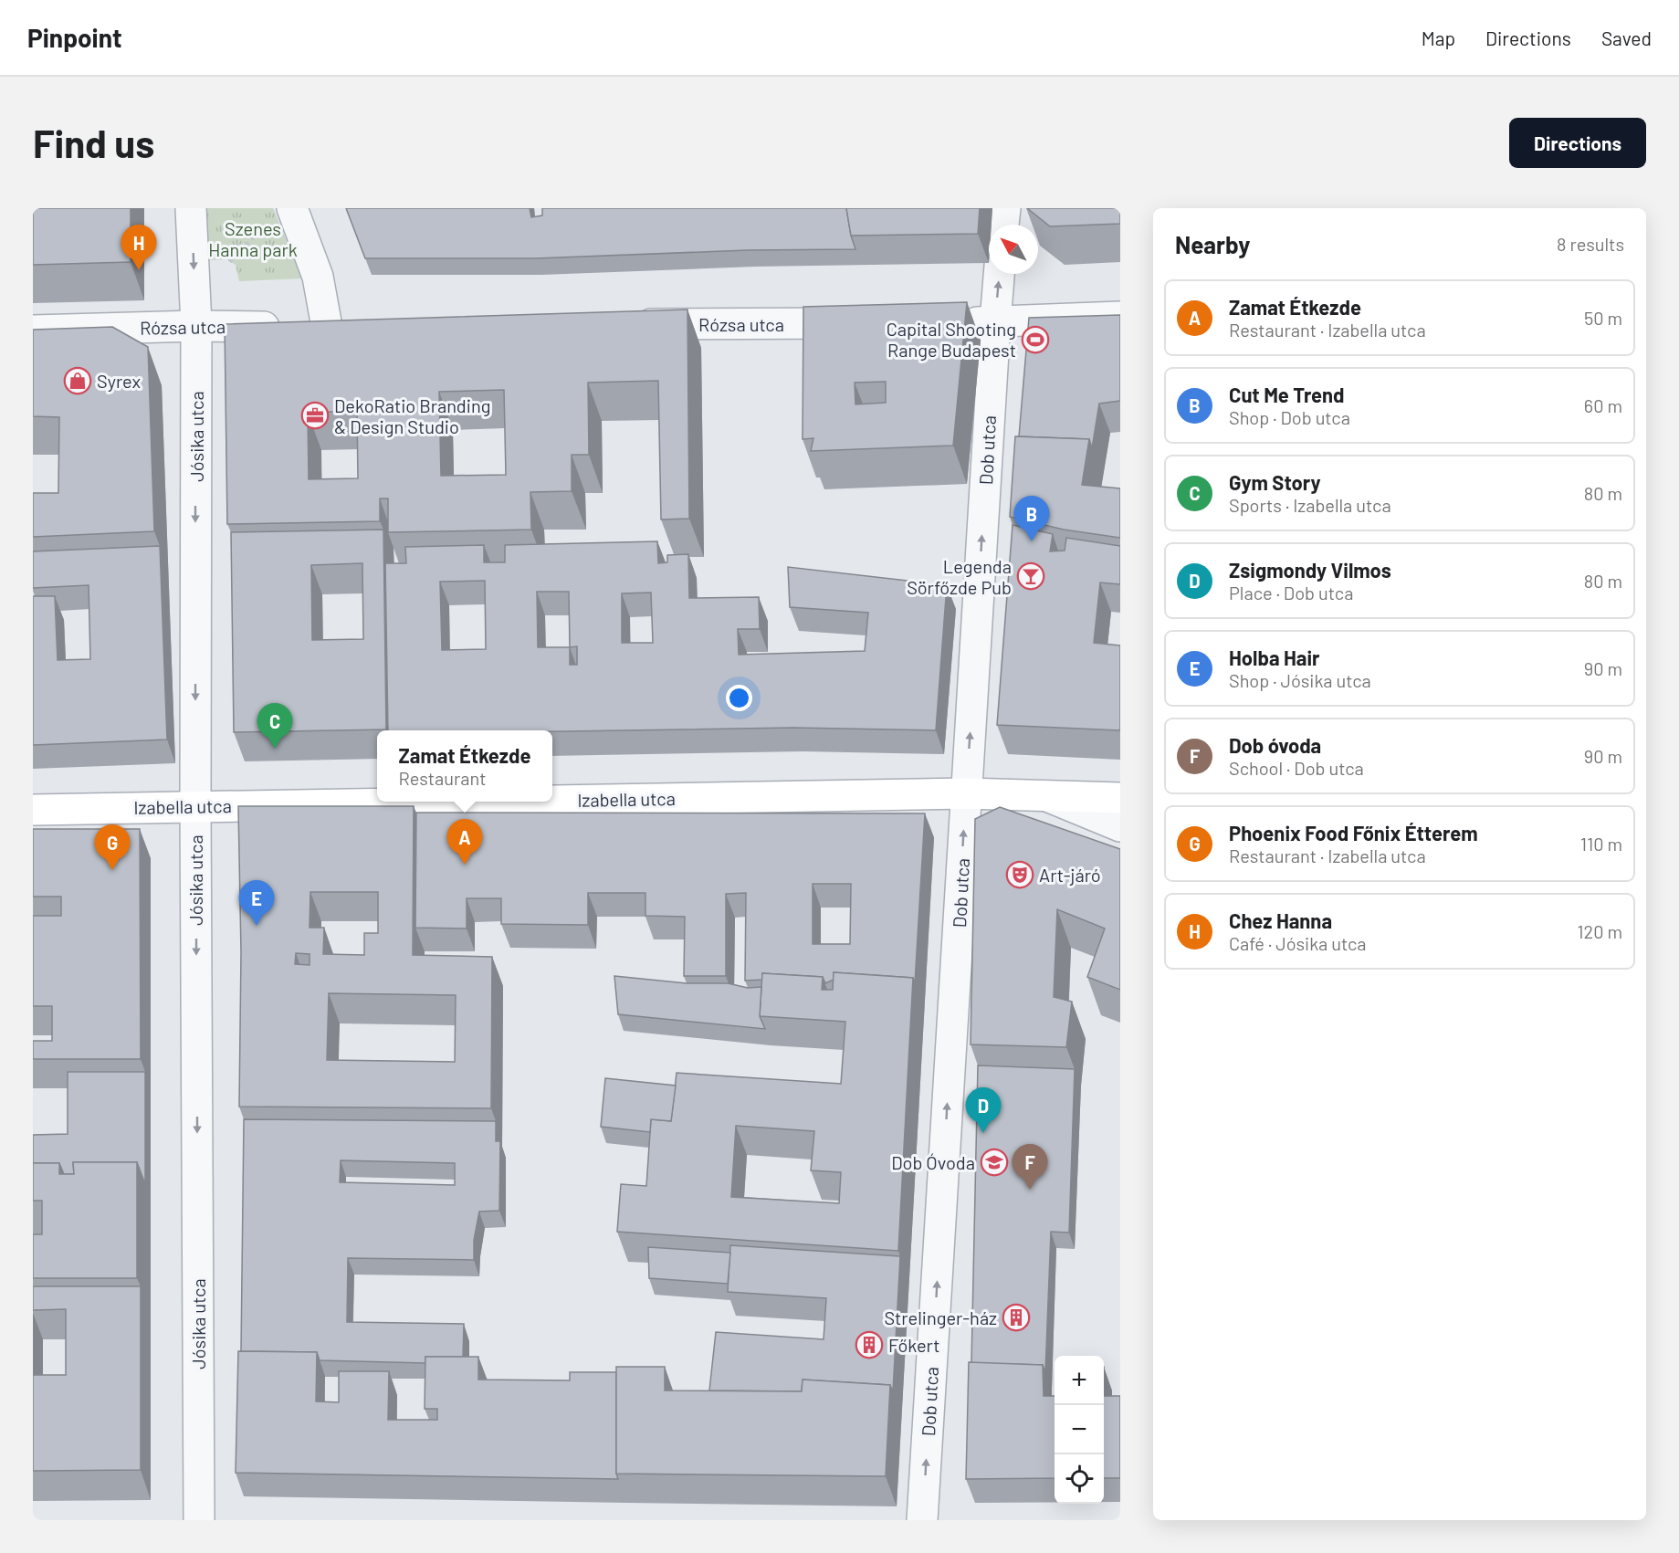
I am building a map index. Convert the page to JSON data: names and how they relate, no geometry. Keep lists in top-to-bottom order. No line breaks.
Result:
{"streets":{"street":["Rózsa utca","Jósika utca","Dob utca","Izabella utca"]},"crossings":[["Rózsa utca","Jósika utca"],["Jósika utca","Izabella utca"],["Dob utca","Izabella utca"]],"one_way":["Jósika utca","Dob utca"],"parks":["Szenes Hanna park"],"places":{"sports":["Capital Shooting Range Budapest"],"shop":["Syrex"],"office":["DekoRatio Branding & Design Studio"],"bar":["Legenda Sörfőzde Pub"],"theatre":["Art-járó"],"school or university":["Dob Óvoda"],"building":["Strelinger-ház","Főkert"]},"north":"top left","page":{"header":"Pinpoint","nav":["Map","Directions","Saved"],"buttons":"Directions","title":"Find us","heading":["Nearby","8 results"],"pins":["H","B","C","A","G","E","D","F"],"list":[{"mark":"A","name":"Zamat Étkezde","note":"Restaurant · Izabella utca","value":"50 m"},{"mark":"B","name":"Cut Me Trend","note":"Shop · Dob utca","value":"60 m"},{"mark":"C","name":"Gym Story","note":"Sports · Izabella utca","value":"80 m"},{"mark":"D","name":"Zsigmondy Vilmos","note":"Place · Dob utca","value":"80 m"},{"mark":"E","name":"Holba Hair","note":"Shop · Jósika utca","value":"90 m"},{"mark":"F","name":"Dob óvoda","note":"School · Dob utca","value":"90 m"},{"mark":"G","name":"Phoenix Food Főnix Étterem","note":"Restaurant · Izabella utca","value":"110 m"},{"mark":"H","name":"Chez Hanna","note":"Café · Jósika utca","value":"120 m"}],"popup":["Zamat Étkezde","Restaurant"],"map_buttons":["+","−"]}}
